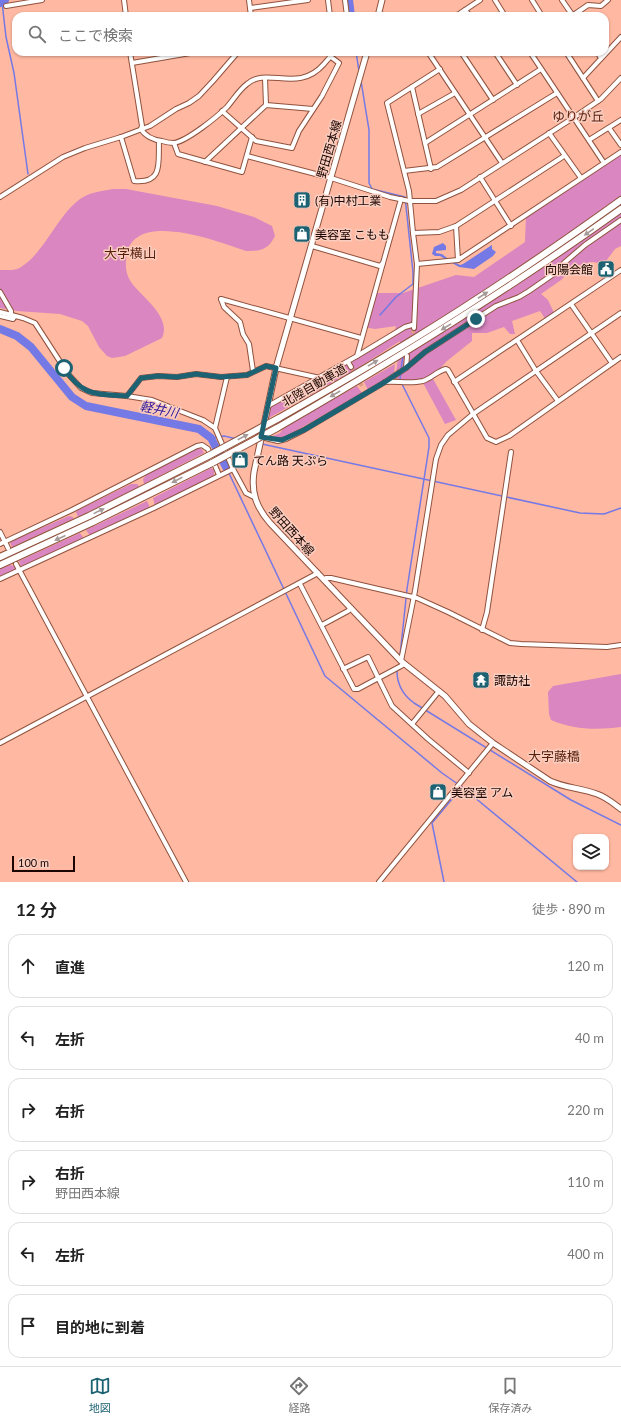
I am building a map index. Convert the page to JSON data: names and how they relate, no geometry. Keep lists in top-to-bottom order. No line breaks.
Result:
{"streets":{"highway":["北陸自動車道"],"main road":["野田西本線"]},"districts":["ゆりが丘","大字横山","大字藤橋"],"water":["軽井川"],"places":{"building":["(有)中村工業"],"shop":["美容室 こもも","てん路 天ぷら","美容室 アム"],"public building":["向陽会館"],"temple":["諏訪社"]},"scale_bar":"100 m","page":{"search":"ここで検索","scale":"100 m","heading":["12 分","徒歩 · 890 m"],"list":[["直進","120 m"],["左折","40 m"],["右折","220 m"],["右折","野田西本線","110 m"],["左折","400 m"],"目的地に到着"],"nav":["地図","経路","保存済み"]}}
